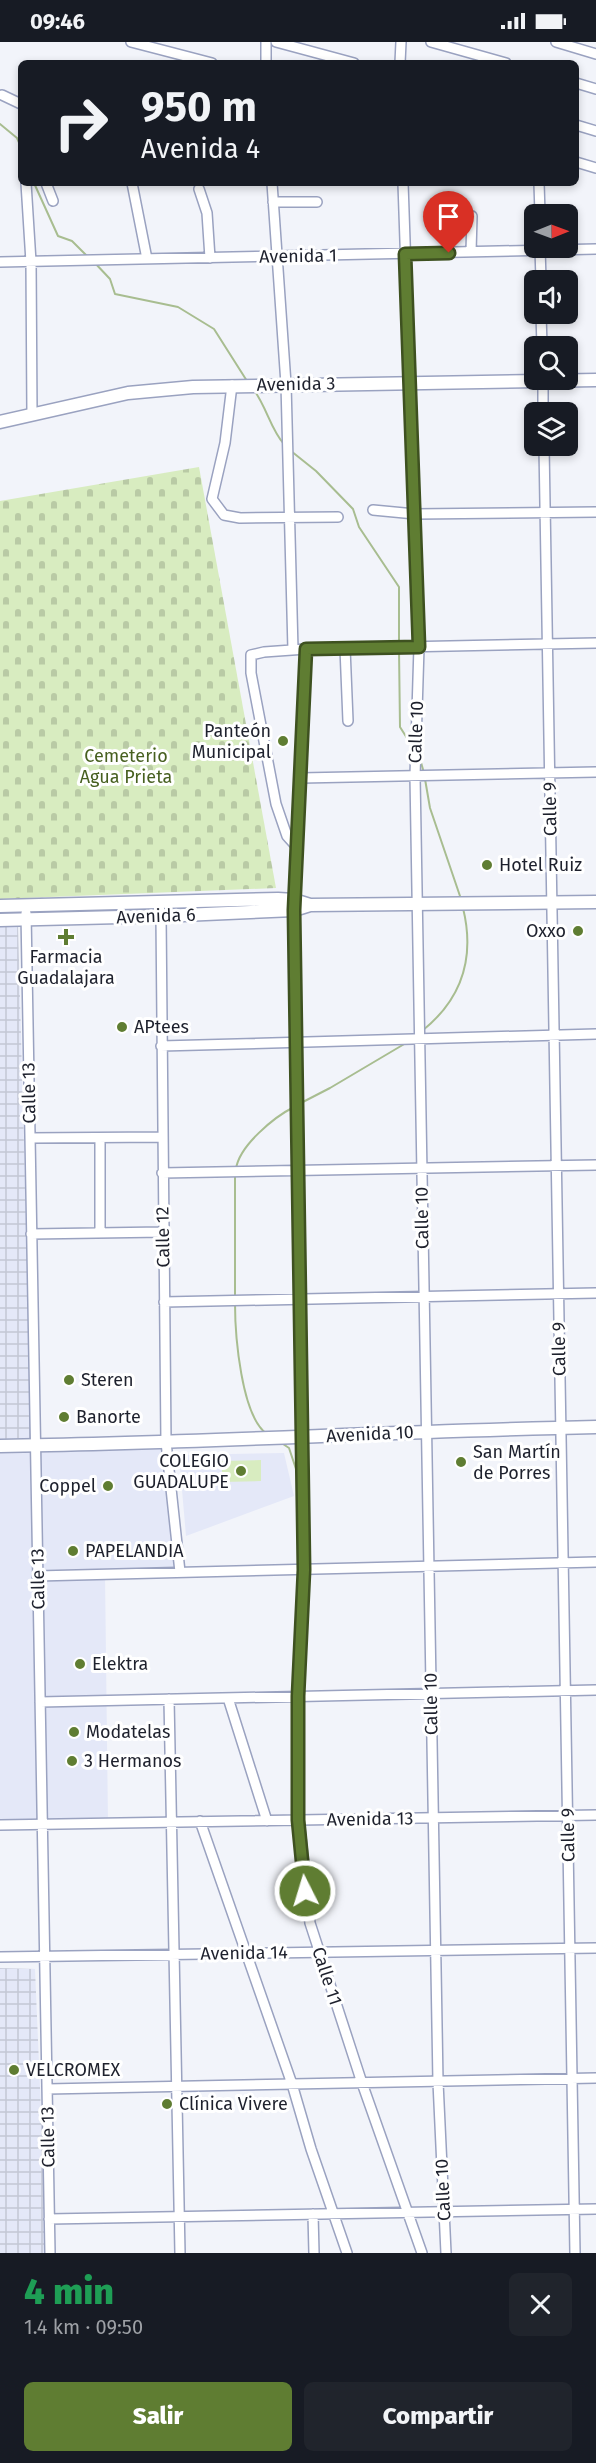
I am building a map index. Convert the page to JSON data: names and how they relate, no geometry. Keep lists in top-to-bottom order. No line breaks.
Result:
{"streets":{"main road":["Avenida 3","Avenida 6","Avenida 10"],"street":["Avenida 1","Calle 10","Calle 9","Calle 13","Calle 12","Avenida 13","Avenida 14","Calle 11"]},"crossings":[["Avenida 1","Calle 10"],["Avenida 3","Calle 10"],["Calle 10","Avenida 6"],["Calle 10","Avenida 10"],["Calle 10","Avenida 13"],["Calle 10","Avenida 14"],["Calle 10","Calle 11"],["Calle 9","Avenida 6"],["Calle 9","Avenida 10"],["Calle 9","Avenida 13"],["Calle 9","Avenida 14"],["Avenida 6","Calle 13"],["Avenida 6","Calle 12"],["Avenida 6","Calle 11"],["Calle 13","Avenida 10"],["Calle 13","Avenida 13"],["Calle 13","Avenida 14"],["Calle 12","Avenida 10"],["Avenida 10","Calle 11"],["Avenida 13","Calle 11"],["Avenida 14","Calle 11"]],"parks":["Cemeterio Agua Prieta"],"places":{"other":["Panteón Municipal","Hotel Ruiz","Oxxo","APtees","Steren","Banorte","San Martín de Porres","COLEGIO GUADALUPE","Coppel","PAPELANDIA","Elektra","Modatelas","3 Hermanos","VELCROMEX","Clínica Vivere"],"health":["Farmacia Guadalajara"]},"north":"right","page":{"status":"09:46","turn":["950 m","Avenida 4"],"heading":["4 min","1.4 km · 09:50"],"buttons":["Salir","Compartir"]}}
